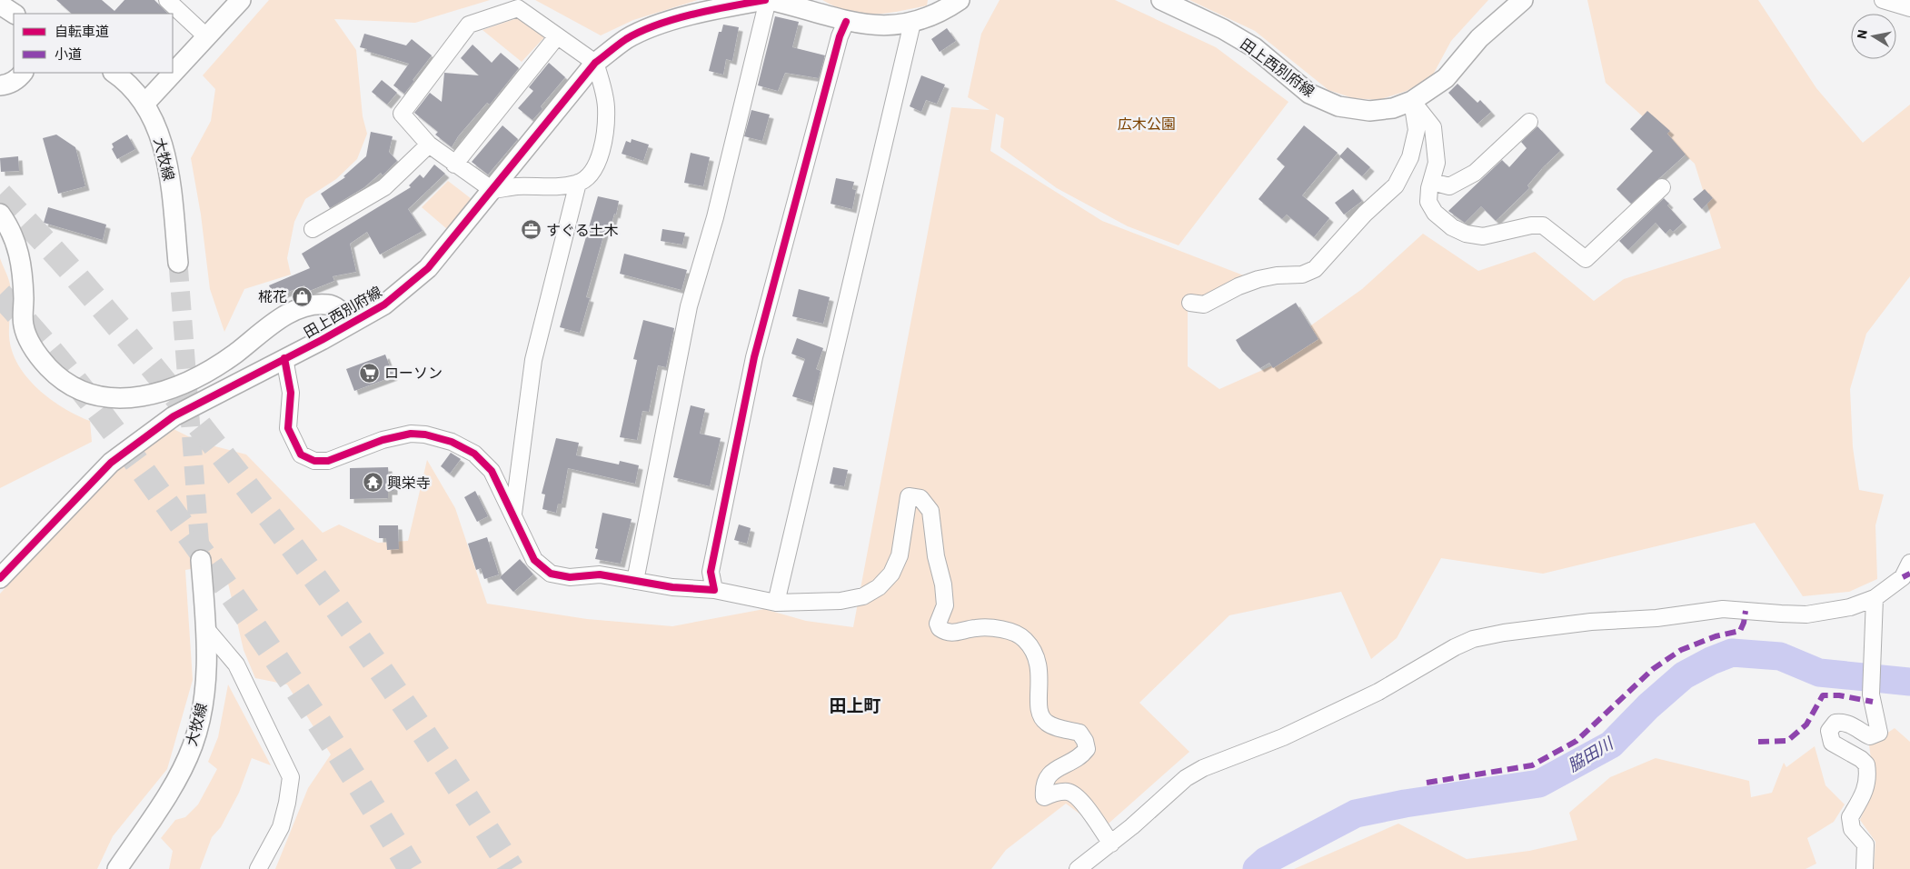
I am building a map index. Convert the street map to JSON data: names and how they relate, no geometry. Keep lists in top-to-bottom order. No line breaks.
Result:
{"streets":{"street":["田上西別府線","大牧線"]},"districts":["田上町"],"water":["脇田川"],"parks":["広木公園"],"places":{"office":["すぐる土木"],"shop":["椛花"],"supermarket":["ローソン"],"temple":["興栄寺"]},"legend":["自転車道","小道"],"north":"left"}
